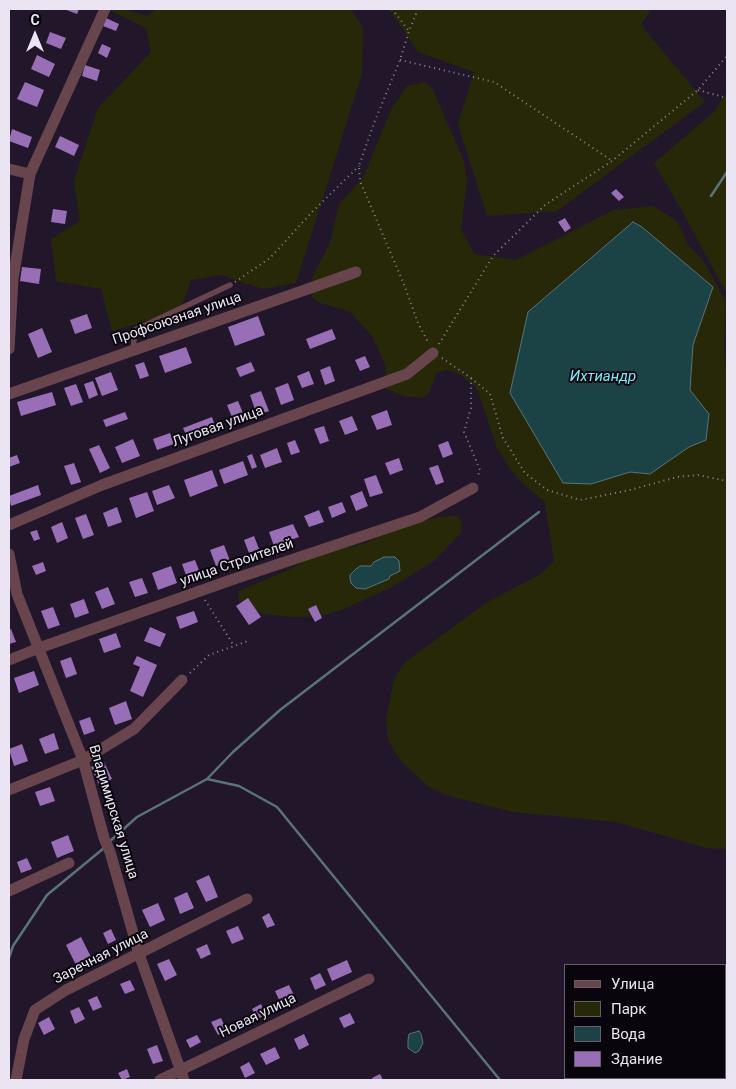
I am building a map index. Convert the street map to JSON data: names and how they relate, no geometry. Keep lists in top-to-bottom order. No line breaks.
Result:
{"streets":{"street":["Профсоюзная улица","Луговая улица","улица Строителей","Владимирская улица","Заречная улица","Новая улица"]},"crossings":[["улица Строителей","Владимирская улица"],["Владимирская улица","Заречная улица"],["Владимирская улица","Новая улица"]],"water":["Ихтиандр"],"legend":["Улица","Парк","Вода","Здание"],"north":"top"}
